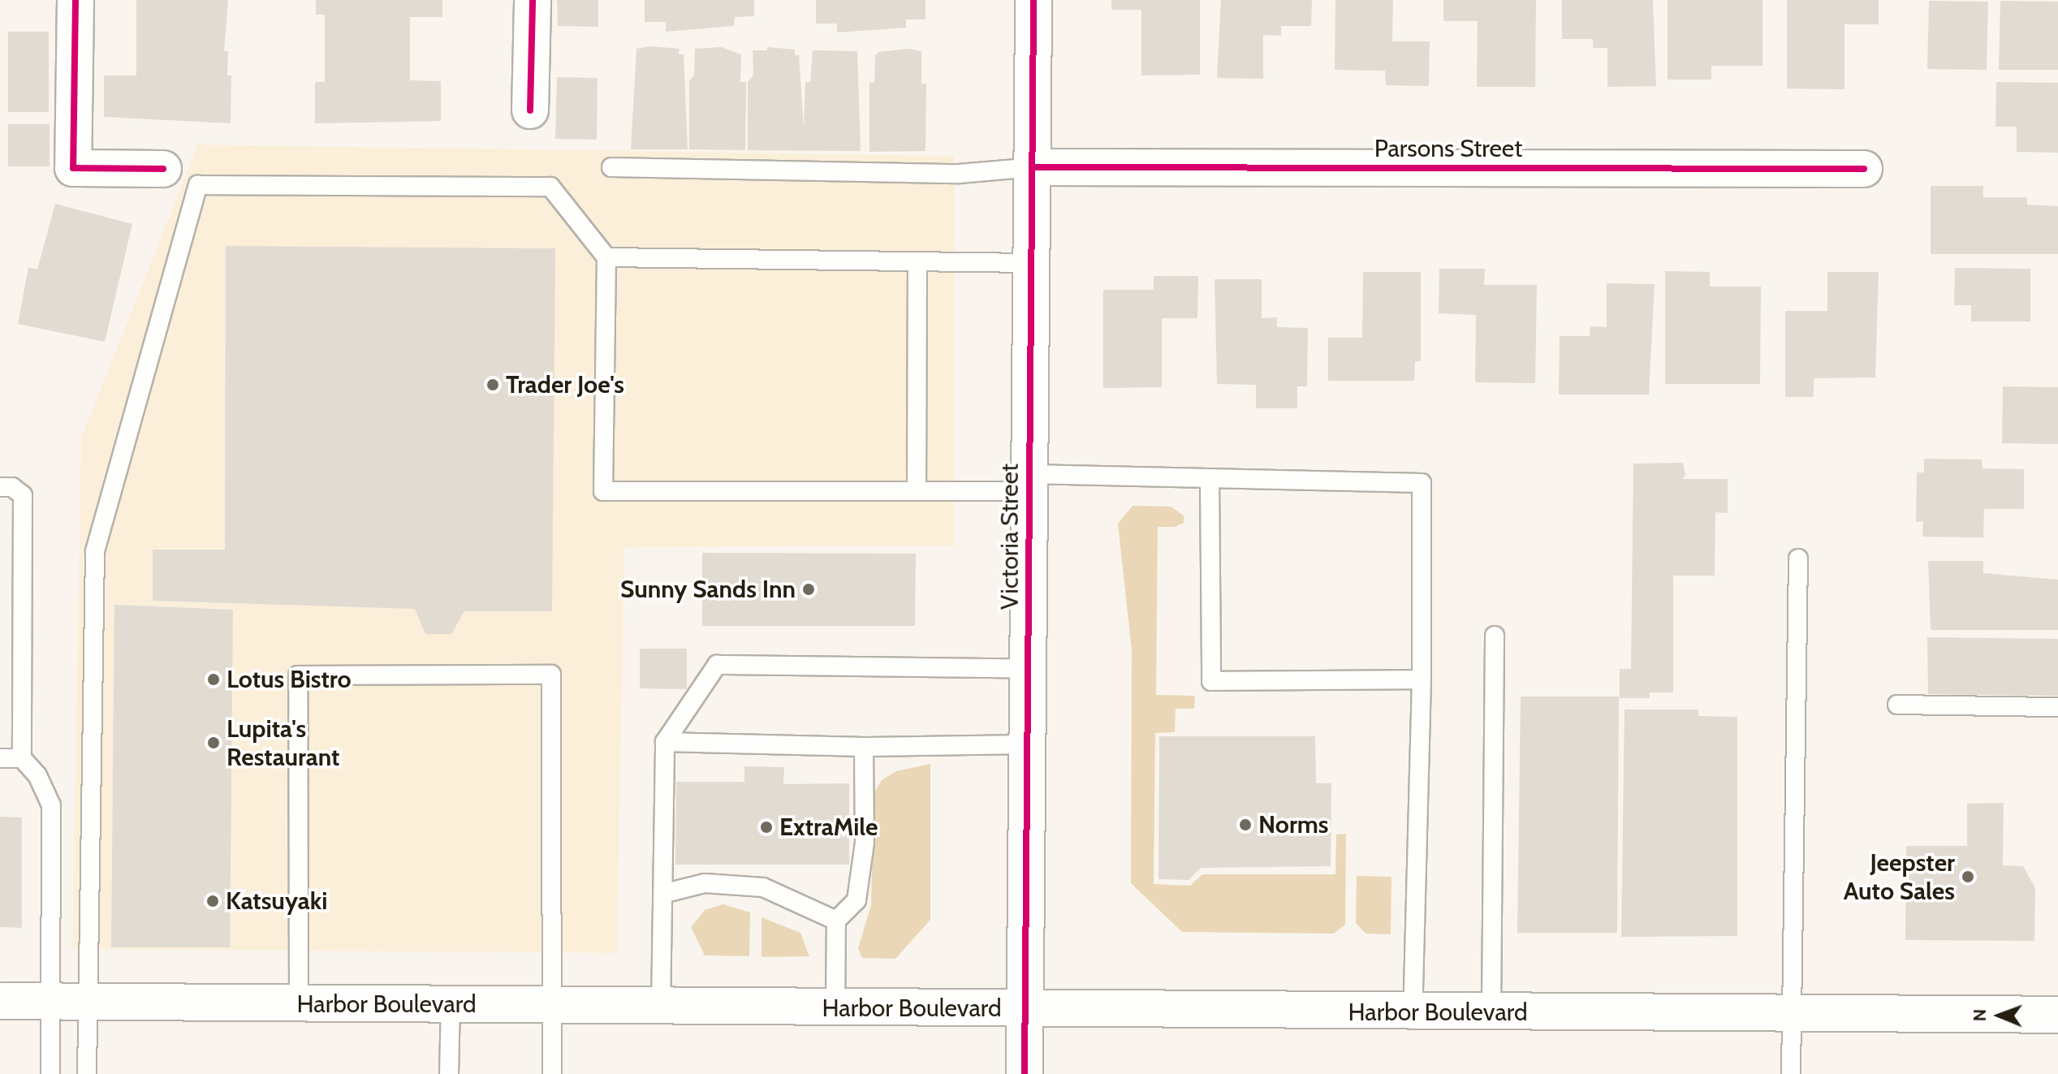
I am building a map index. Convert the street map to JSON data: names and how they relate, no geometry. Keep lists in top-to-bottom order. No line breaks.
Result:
{"streets":{"main road":["Parsons Street","Victoria Street","Harbor Boulevard"]},"crossings":[["Parsons Street","Victoria Street"],["Victoria Street","Harbor Boulevard"]],"places":["Trader Joe's","Sunny Sands Inn","Lotus Bistro","Lupita's Restaurant","Norms","ExtraMile","Jeepster Auto Sales","Katsuyaki"],"north":"left"}
